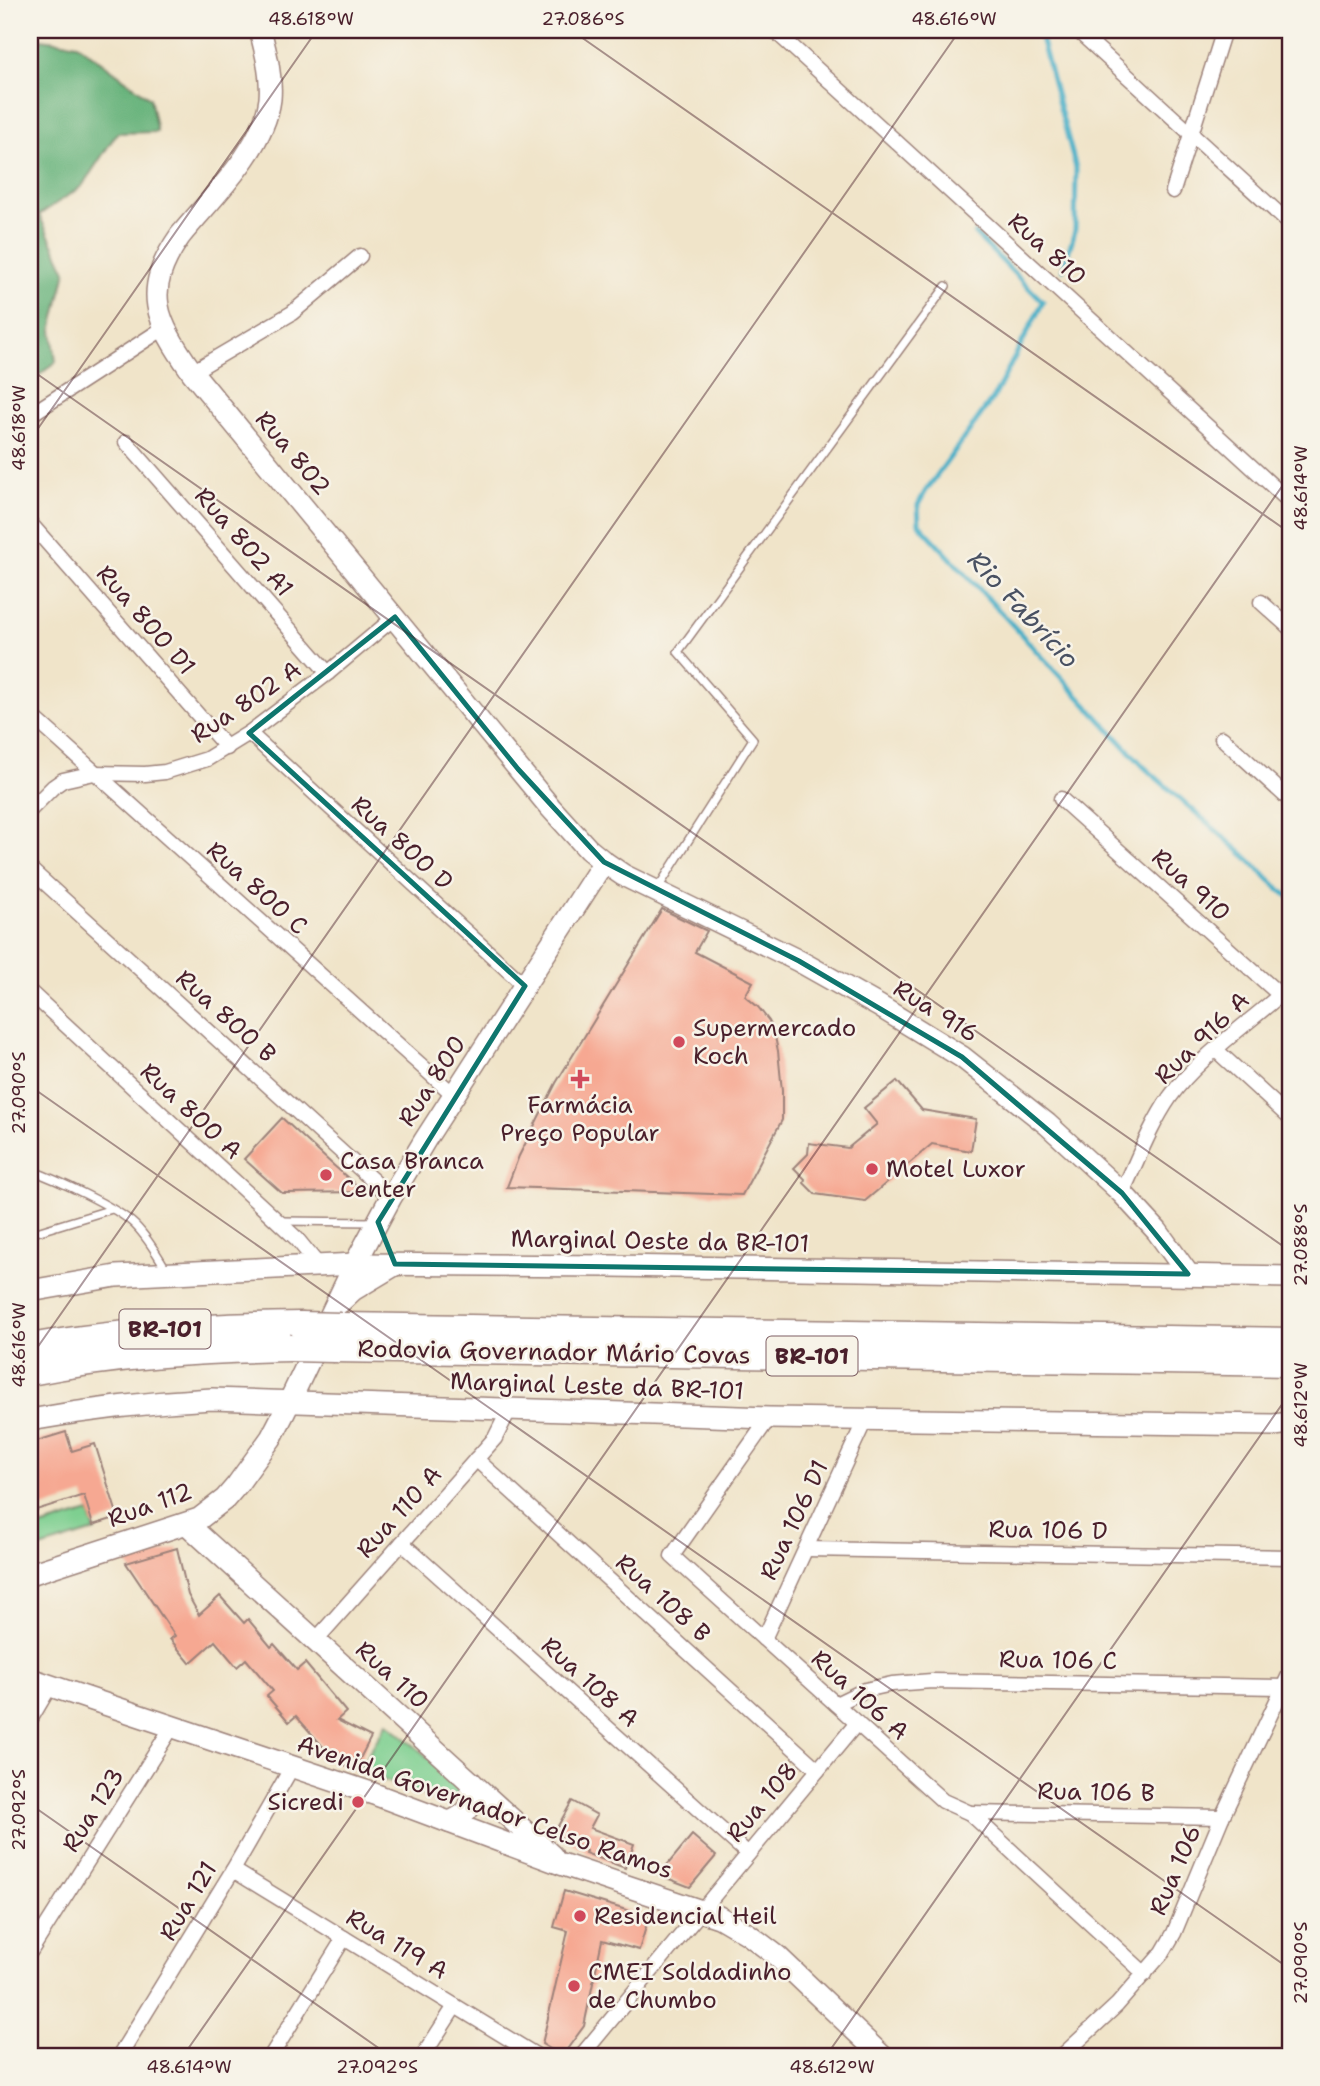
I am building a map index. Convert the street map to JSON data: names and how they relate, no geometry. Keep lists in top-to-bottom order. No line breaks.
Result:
{"streets":{"highway":["BR-101","Rodovia Governador Mário Covas"],"main road":["Rua 802","Rua 916","Rua 800","Marginal Oeste da BR-101","Marginal Leste da BR-101","Rua 112","Rua 110","Avenida Governador Celso Ramos"],"street":["Rua 810","Rua 802 A1","Rua 800 D1","Rua 802 A","Rua 800 D","Rua 910","Rua 800 C","Rua 800 B","Rua 916 A","Rua 800 A","Rua 110 A","Rua 106 D1","Rua 106 D","Rua 108 B","Rua 106 C","Rua 108 A","Rua 106 A","Rua 106 B","Rua 108","Rua 123","Rua 106","Rua 121","Rua 119 A"]},"crossings":[["Rua 802","Rua 802 A"],["Rua 802","Rua 916"],["Rua 802","Rua 800"],["Rua 802 A1","Rua 802 A"],["Rua 800 D1","Rua 802 A"],["Rua 802 A","Rua 800 D"],["Rua 802 A","Rua 800 C"],["Rua 800 D","Rua 800"],["Rua 910","Rua 916 A"],["Rua 800 C","Rua 800"],["Rua 916","Rua 916 A"],["Rua 916","Rua 800"],["Rua 916","Marginal Oeste da BR-101"],["Rua 800 B","Rua 800"],["Rua 800","Marginal Oeste da BR-101"],["Rua 800","Rodovia Governador Mário Covas"],["Rua 800","Rua 112"],["Rua 800 A","Marginal Oeste da BR-101"],["Rodovia Governador Mário Covas","Rua 112"],["Marginal Leste da BR-101","Rua 112"],["Marginal Leste da BR-101","Rua 110 A"],["Marginal Leste da BR-101","Rua 106 D1"],["Marginal Leste da BR-101","Rua 106 A"],["Rua 112","Rua 110"],["Rua 110 A","Rua 108 B"],["Rua 110 A","Rua 110"],["Rua 110 A","Rua 108 A"],["Rua 106 D1","Rua 106 D"],["Rua 106 D1","Rua 106 A"],["Rua 108 B","Rua 108"],["Rua 106 C","Rua 106 A"],["Rua 106 C","Rua 106"],["Rua 110","Avenida Governador Celso Ramos"],["Rua 108 A","Rua 108"],["Rua 106 A","Rua 106 B"],["Rua 106 A","Rua 108"],["Rua 106 A","Rua 106"],["Rua 106 B","Rua 106"],["Rua 108","Avenida Governador Celso Ramos"],["Avenida Governador Celso Ramos","Rua 123"],["Avenida Governador Celso Ramos","Rua 121"],["Rua 121","Rua 119 A"]],"water":["Rio Fabrício"],"places":{"other":["Supermercado Koch","Motel Luxor","Casa Branca Center","Sicredi","Residencial Heil","CMEI Soldadinho de Chumbo"],"health":["Farmácia Preço Popular"]},"coordinates":["48.618°W","27.086°S","48.616°W","48.614°W","27.090°S","27.088°S","48.612°W","27.092°S"]}
